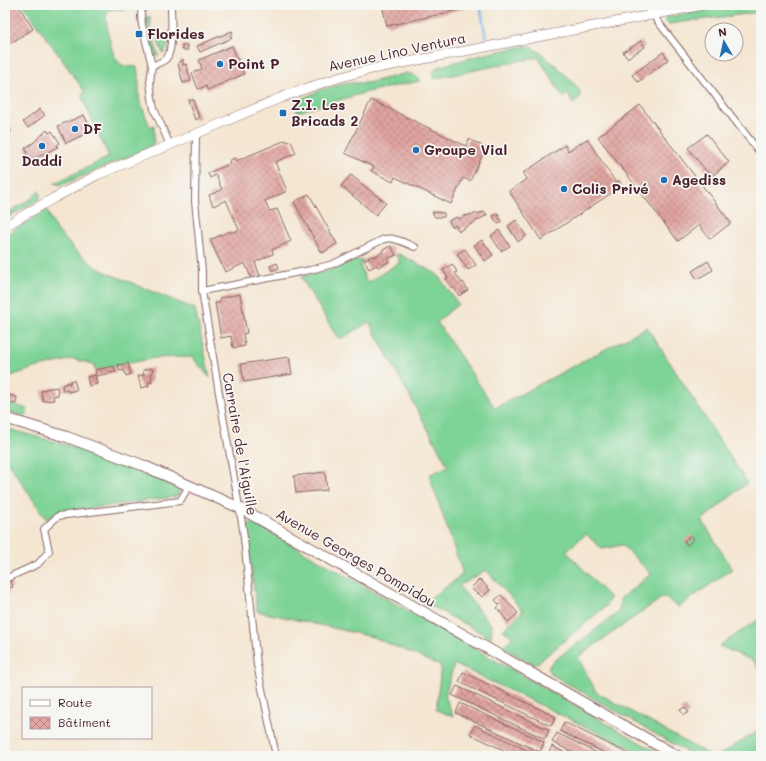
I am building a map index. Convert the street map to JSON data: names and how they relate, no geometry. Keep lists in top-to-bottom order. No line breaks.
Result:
{"streets":{"main road":["Avenue Lino Ventura","Avenue Georges Pompidou"],"street":["Carraire de l'Aiguille"]},"crossings":[["Avenue Lino Ventura","Carraire de l'Aiguille"],["Carraire de l'Aiguille","Avenue Georges Pompidou"]],"places":{"transit":["Florides","Z.I. Les Bricads 2"],"other":["Point P","DF","Daddi","Groupe Vial","Agediss","Colis Privé"]},"legend":["Route","Bâtiment"],"north":"top"}
